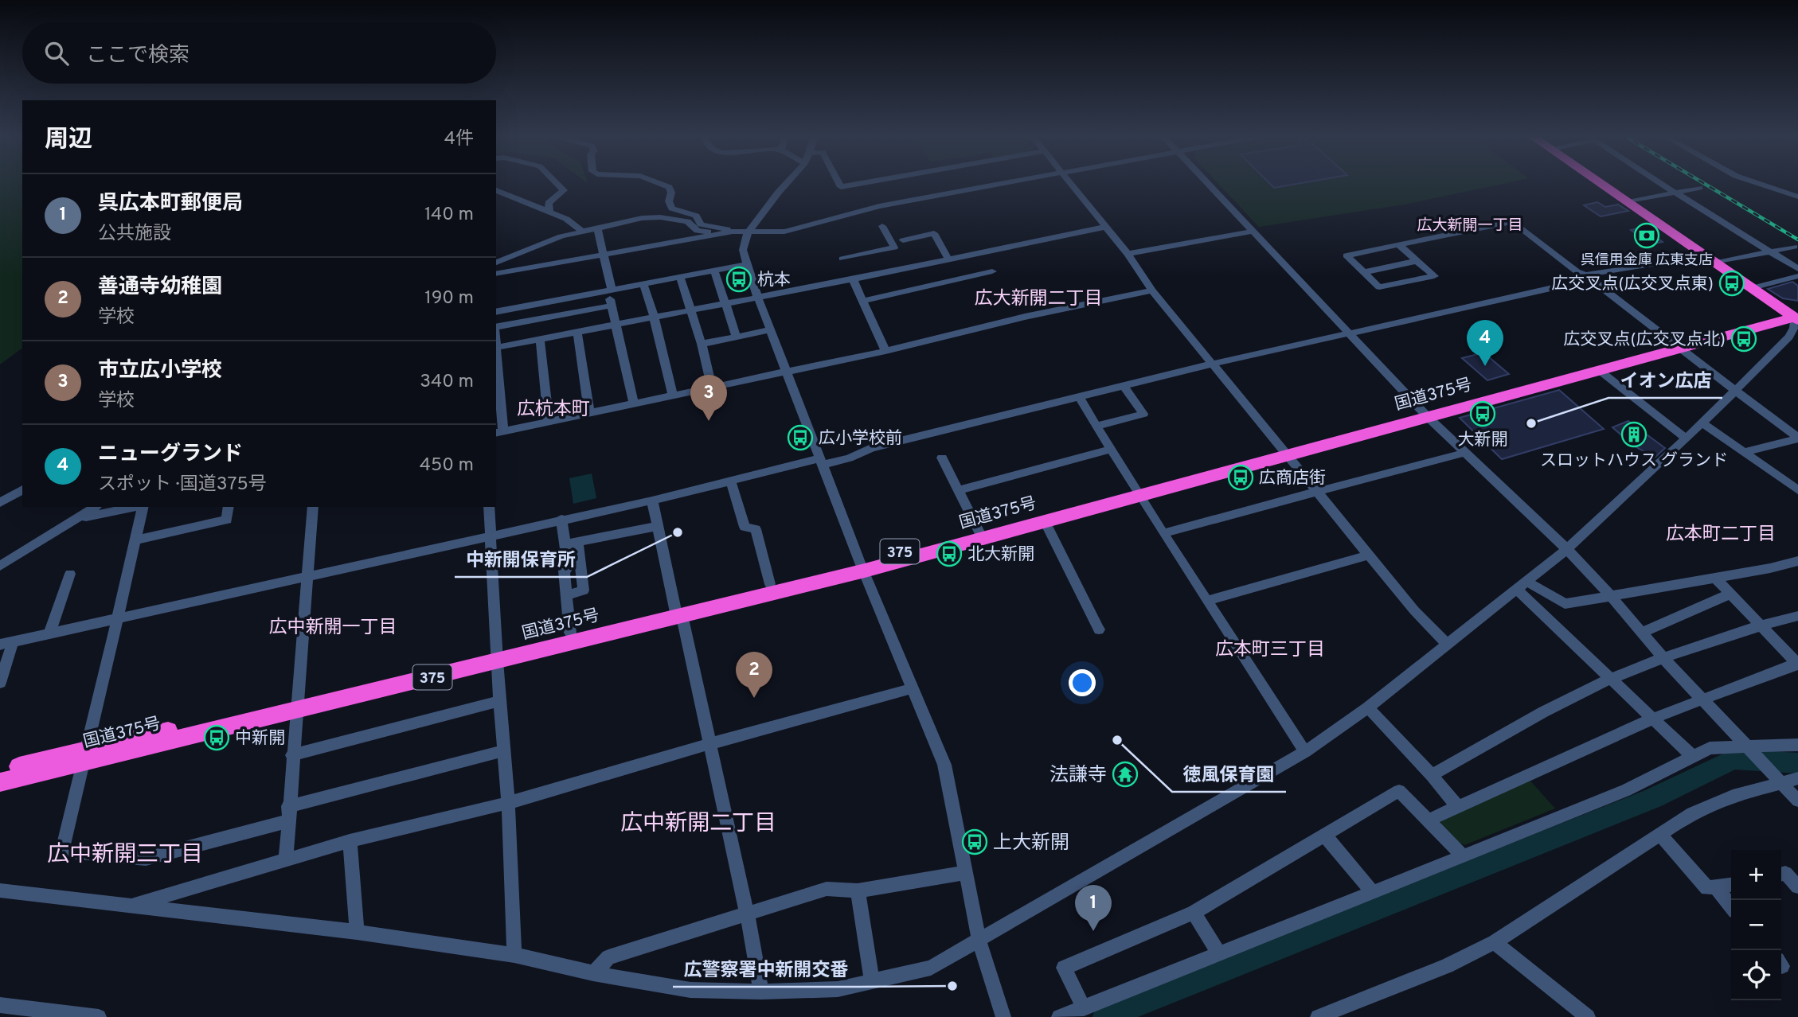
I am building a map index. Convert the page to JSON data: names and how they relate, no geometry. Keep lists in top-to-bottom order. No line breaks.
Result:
{"streets":{"highway":["国道375号","375"]},"districts":["広大新開一丁目","広大新開二丁目","広杭本町","広本町二丁目","広中新開一丁目","広本町三丁目","広中新開二丁目","広中新開三丁目"],"places":{"bank":["呉信用金庫 広東支店"],"bus stop":["杭本","広交叉点(広交叉点東)","広交叉点(広交叉点北)","大新開","広小学校前","広商店街","北大新開","中新開","上大新開"],"other":["イオン広店","中新開保育所","徳風保育園","広警察署中新開交番"],"building":["スロットハウス グランド"],"temple":["法謙寺"]},"page":{"search":"ここで検索","heading":["周辺","4件"],"list":[{"mark":"1","name":"呉広本町郵便局","note":"公共施設","value":"140 m"},{"mark":"2","name":"善通寺幼稚園","note":"学校","value":"190 m"},{"mark":"3","name":"市立広小学校","note":"学校","value":"340 m"},{"mark":"4","name":"ニューグランド","note":"スポット · 国道375号","value":"450 m"}],"pins":["4","3","2","1"],"map_buttons":["+","−"]}}
